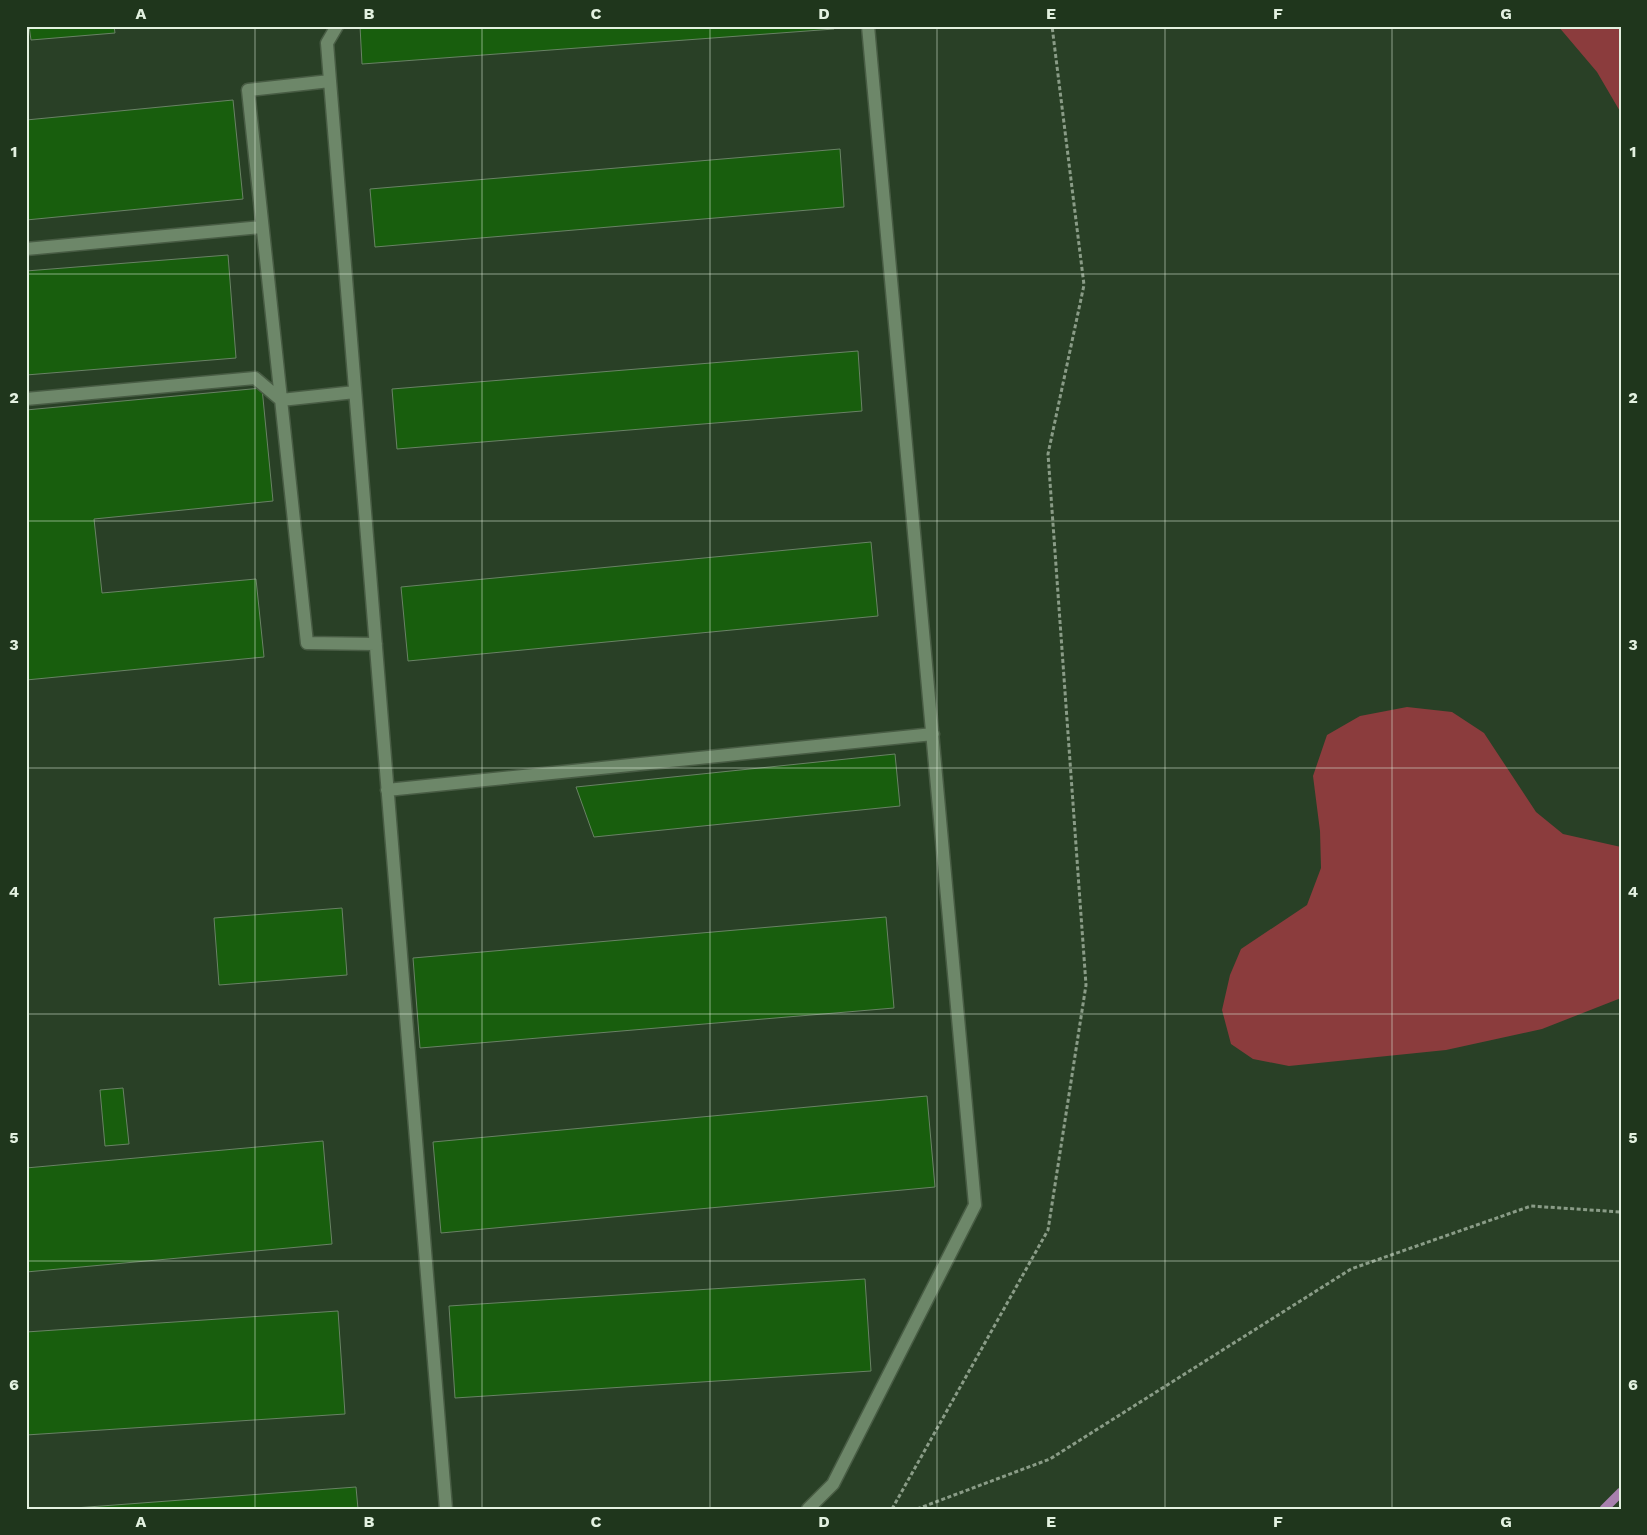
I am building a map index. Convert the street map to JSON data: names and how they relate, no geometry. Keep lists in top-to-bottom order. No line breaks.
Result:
{"grid":{"columns":["A","B","C","D","E","F","G"],"rows":["1","2","3","4","5","6"]}}
